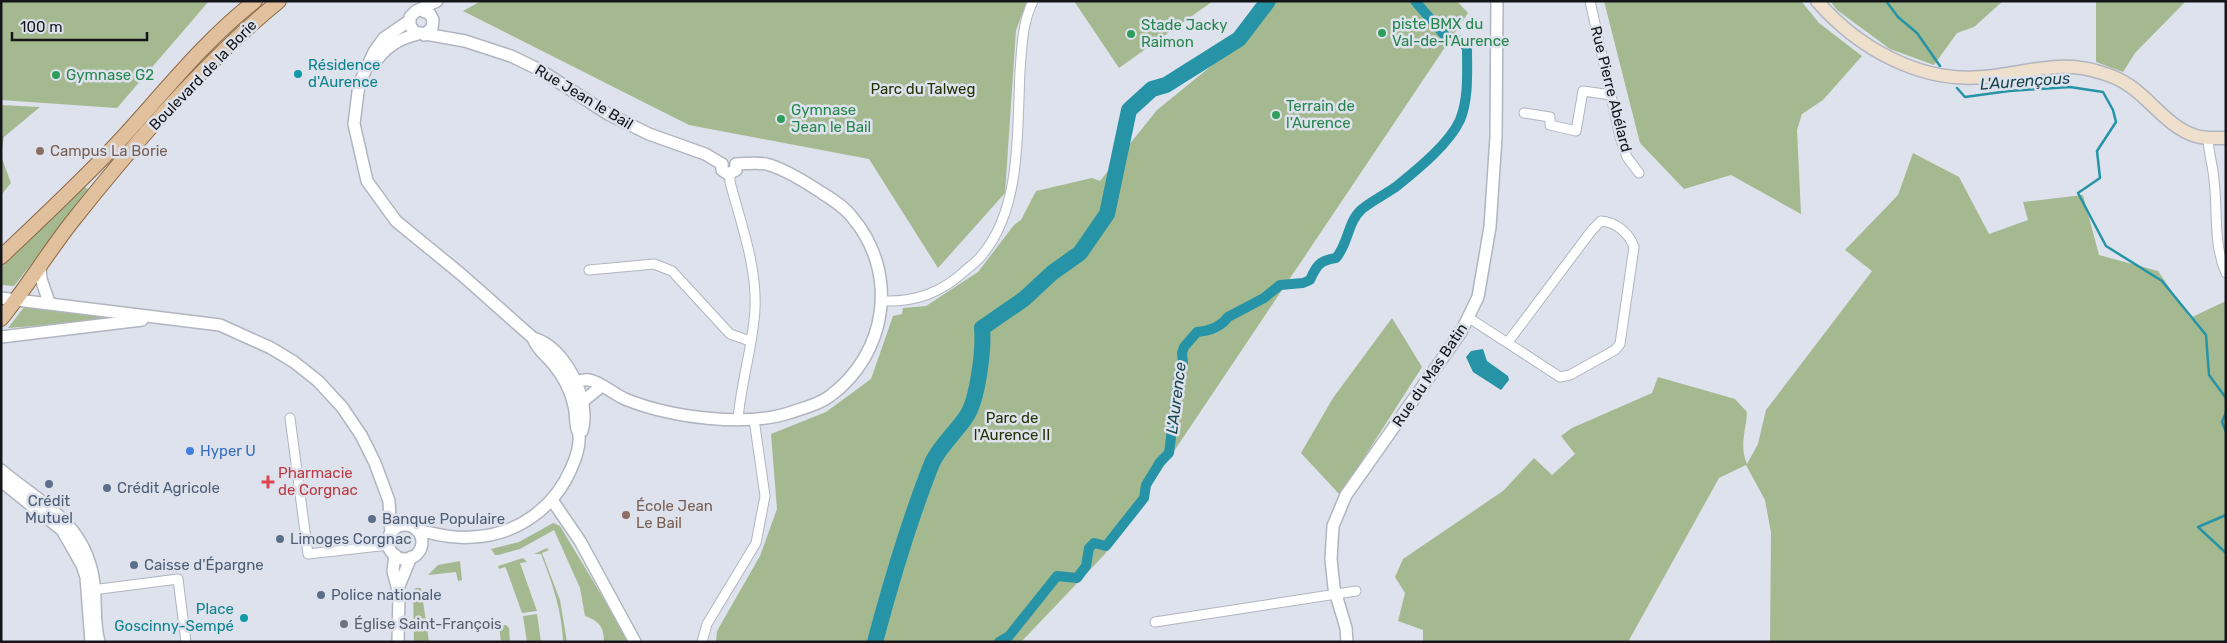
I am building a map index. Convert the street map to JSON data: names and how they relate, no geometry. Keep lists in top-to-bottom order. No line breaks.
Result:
{"streets":{"main road":["Boulevard de la Borie"],"street":["Rue Pierre Abélard","Rue Jean le Bail","Rue du Mas Batin"]},"water":["L'Aurençous","L'Aurence"],"parks":["Parc du Talweg","Parc de l'Aurence II"],"places":{"other":["piste BMX du Val-de-l'Aurence","Stade Jacky Raimon","Résidence d'Aurence","Gymnase G2","Terrain de l'Aurence","Gymnase Jean le Bail","Campus La Borie","Hyper U","Crédit Mutuel","Crédit Agricole","École Jean Le Bail","Banque Populaire","Limoges Corgnac","Caisse d'Épargne","Police nationale","Place Goscinny-Sempé","Église Saint-François"],"health":["Pharmacie de Corgnac"]},"scale_bar":"100 m"}
